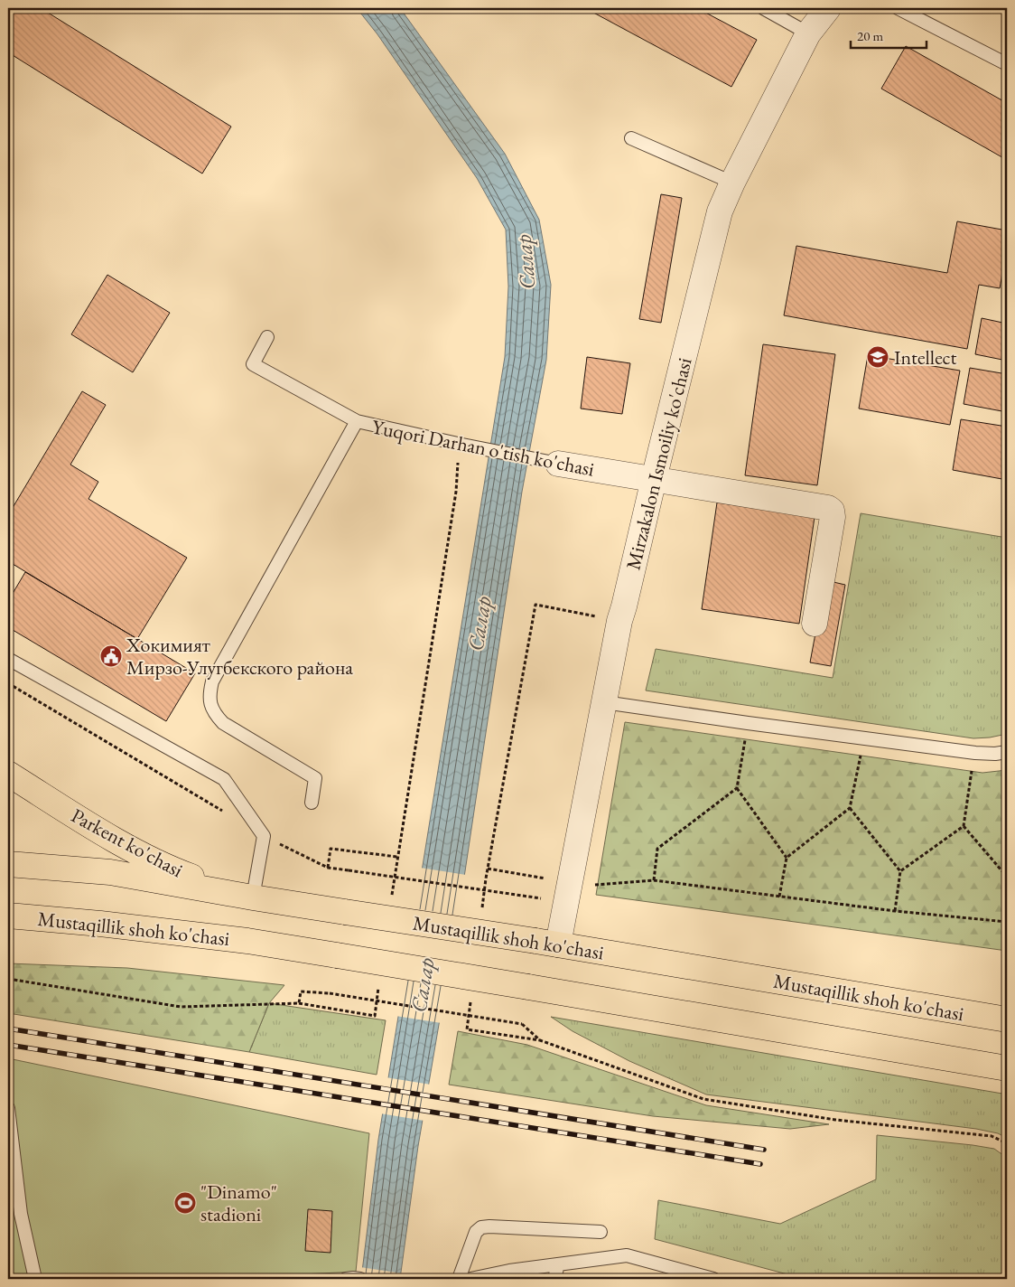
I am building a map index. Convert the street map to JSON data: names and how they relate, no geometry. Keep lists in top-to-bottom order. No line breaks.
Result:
{"streets":{"main road":["Parkent ko'chasi","Mustaqillik shoh ko'chasi"],"street":["Yuqori Darhan o'tish ko'chasi","Mirzakalon Ismoiliy ko'chasi"]},"crossings":[["Yuqori Darhan o'tish ko'chasi","Mirzakalon Ismoiliy ko'chasi"],["Mirzakalon Ismoiliy ko'chasi","Mustaqillik shoh ko'chasi"],["Parkent ko'chasi","Mustaqillik shoh ko'chasi"]],"water":["Салар"],"places":{"school or university":["Intellect"],"public building":["Хокимият Мирзо-Улугбекского района"],"sports":["\"Dinamo\" stadioni"]},"scale_bar":"20 m"}
